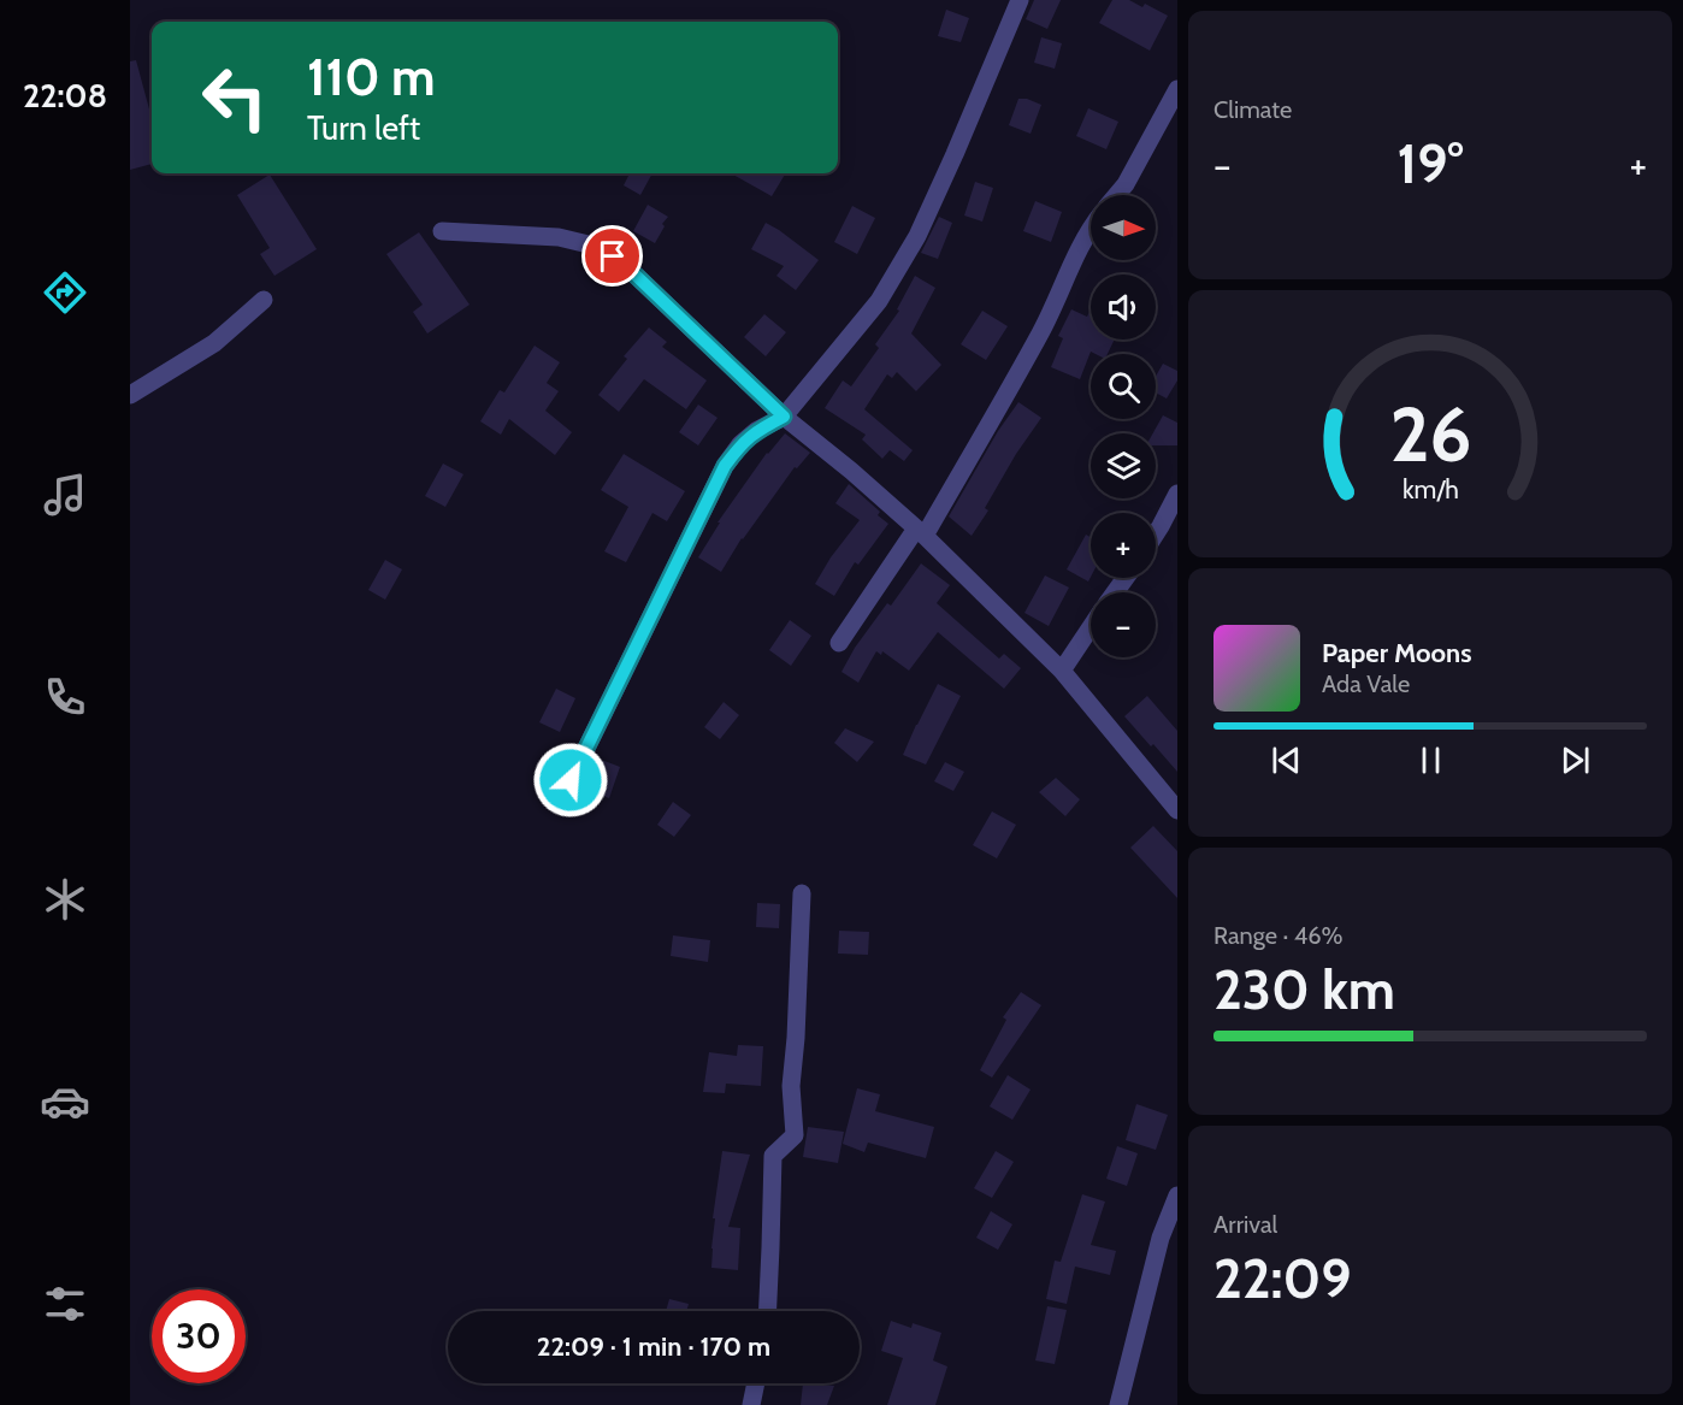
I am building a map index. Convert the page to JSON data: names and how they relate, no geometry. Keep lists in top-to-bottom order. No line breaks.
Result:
{"north":"right","page":{"tabs":"22:08","tile":["Climate",["Range · 46%","230 km"],["Arrival","22:09"]],"turn":["110 m","Turn left"],"heat":["−","19°","+"],"map_buttons":["+","−"],"song":["Paper Moons","Ada Vale"],"limit":"30","trip":"22:09 · 1 min · 170 m","gauge":["26","km/h"]}}
